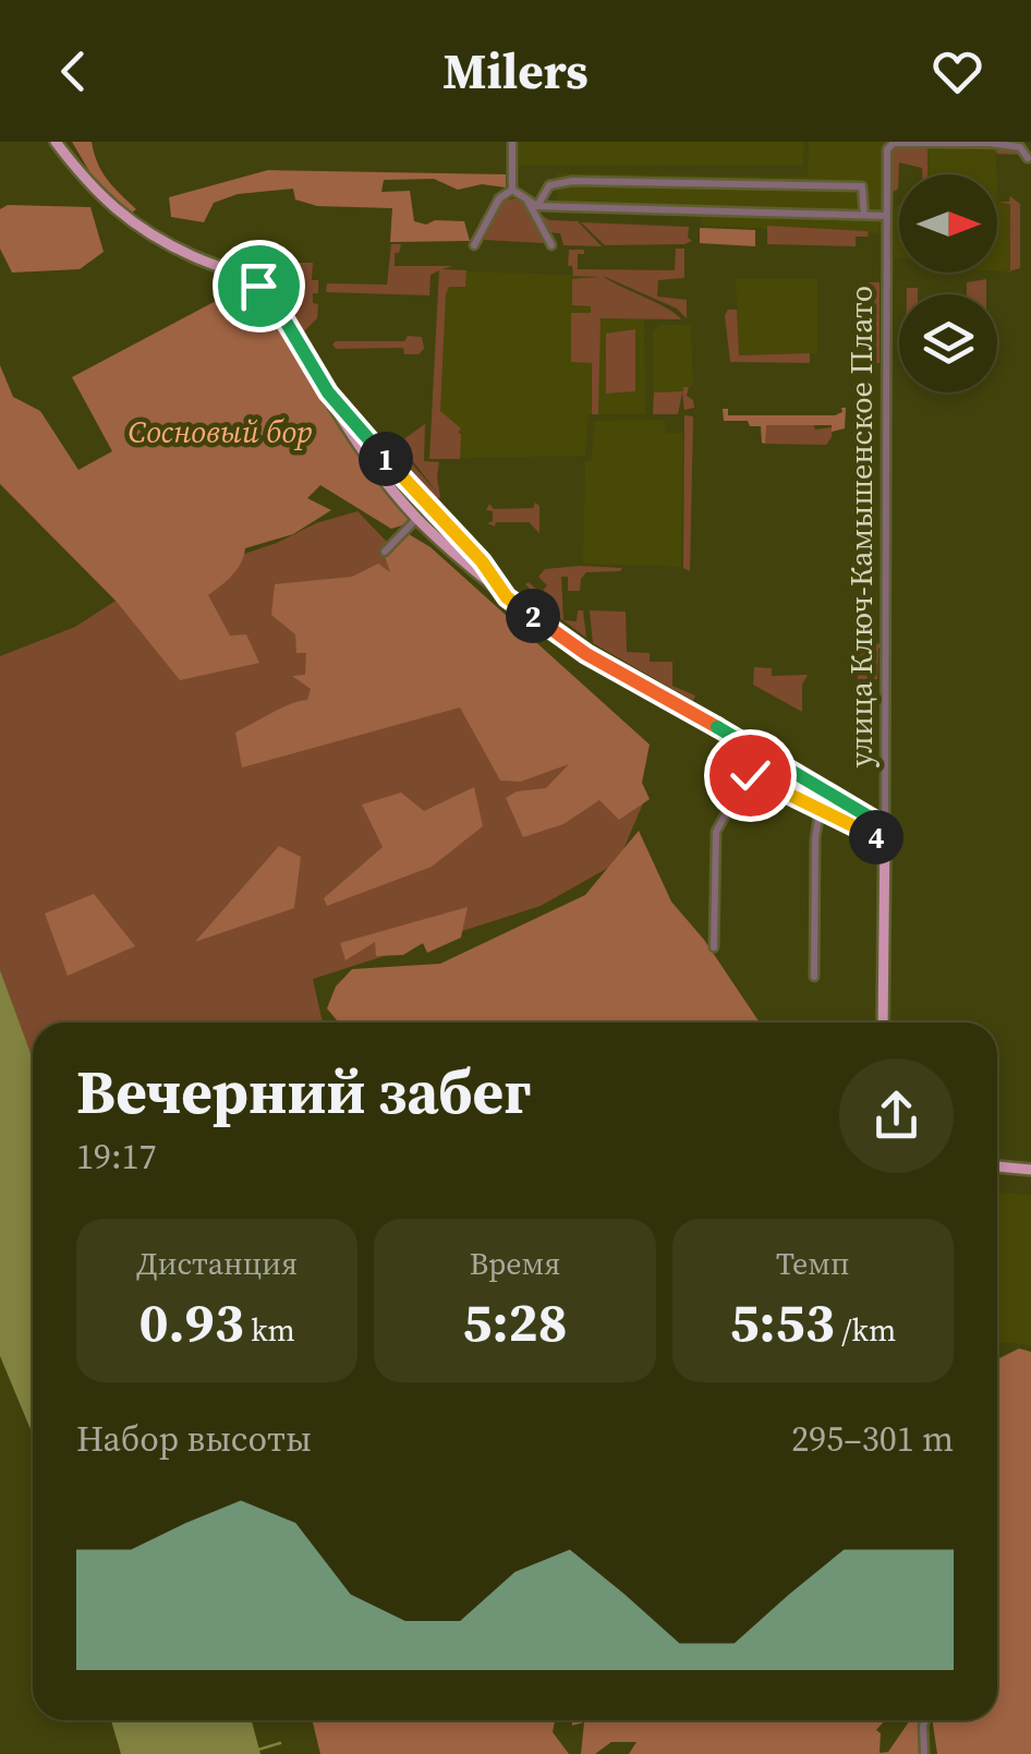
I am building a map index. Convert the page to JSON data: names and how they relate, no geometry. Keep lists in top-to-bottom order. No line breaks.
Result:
{"streets":{"main road":["улица Ключ-Камышенское Плато"]},"parks":["Сосновый бор"],"north":"right","page":{"header":"Milers","pins":["1","2","4"],"heading":["Вечерний забег","19:17"],"stats":[["Дистанция","0.93 km"],["Время","5:28"],["Темп","5:53 /km"]],"chart":["Набор высоты","295–301 m"]}}
